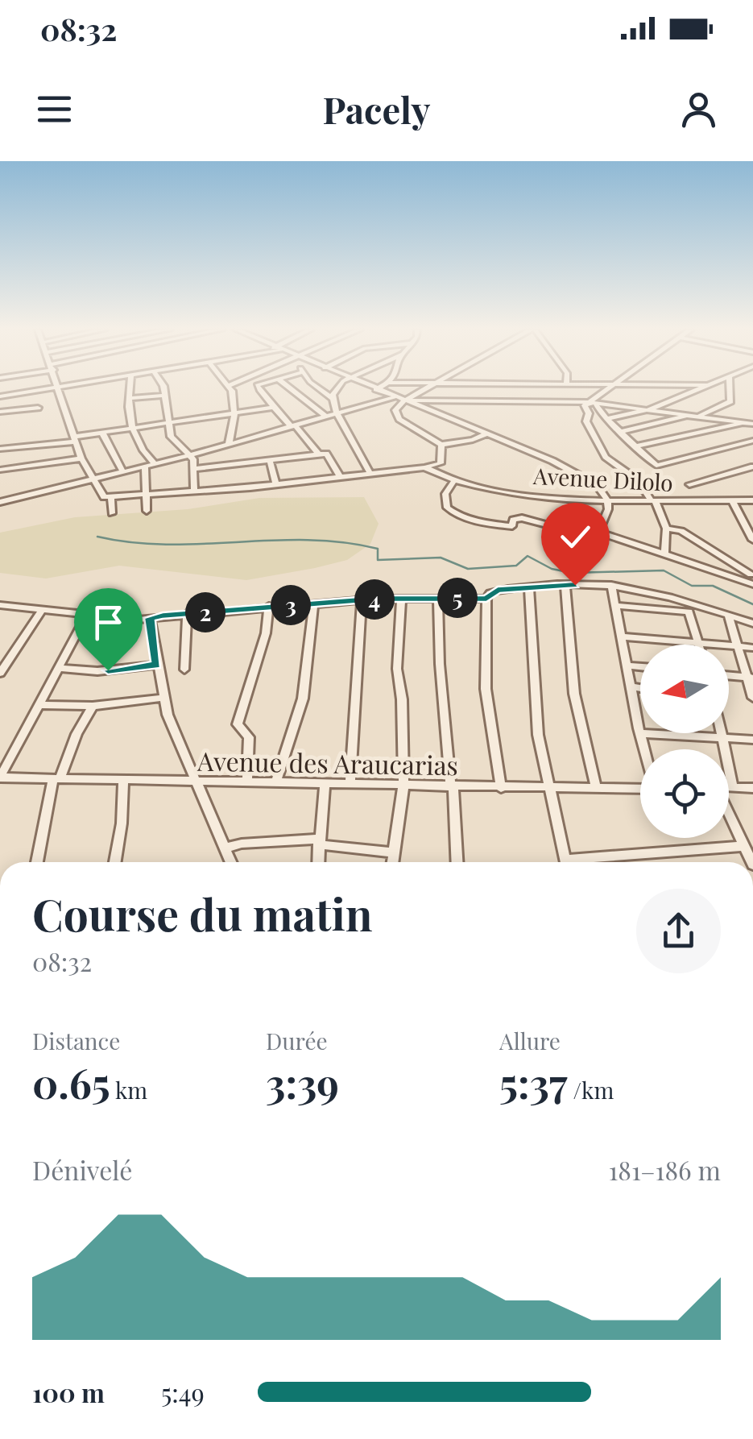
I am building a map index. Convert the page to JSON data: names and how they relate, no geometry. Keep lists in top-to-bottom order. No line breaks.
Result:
{"streets":{"street":["Avenue Dilolo","Avenue des Araucarias"]},"north":"left","page":{"status":"08:32","header":"Pacely","pins":["5","4","3","2"],"heading":["Course du matin","08:32"],"stats":[["Distance","0.65 km"],["Durée","3:39"],["Allure","5:37 /km"]],"chart":["Dénivelé","181–186 m"],"list":[{"name":"100 m","note":"5:49"}]}}
